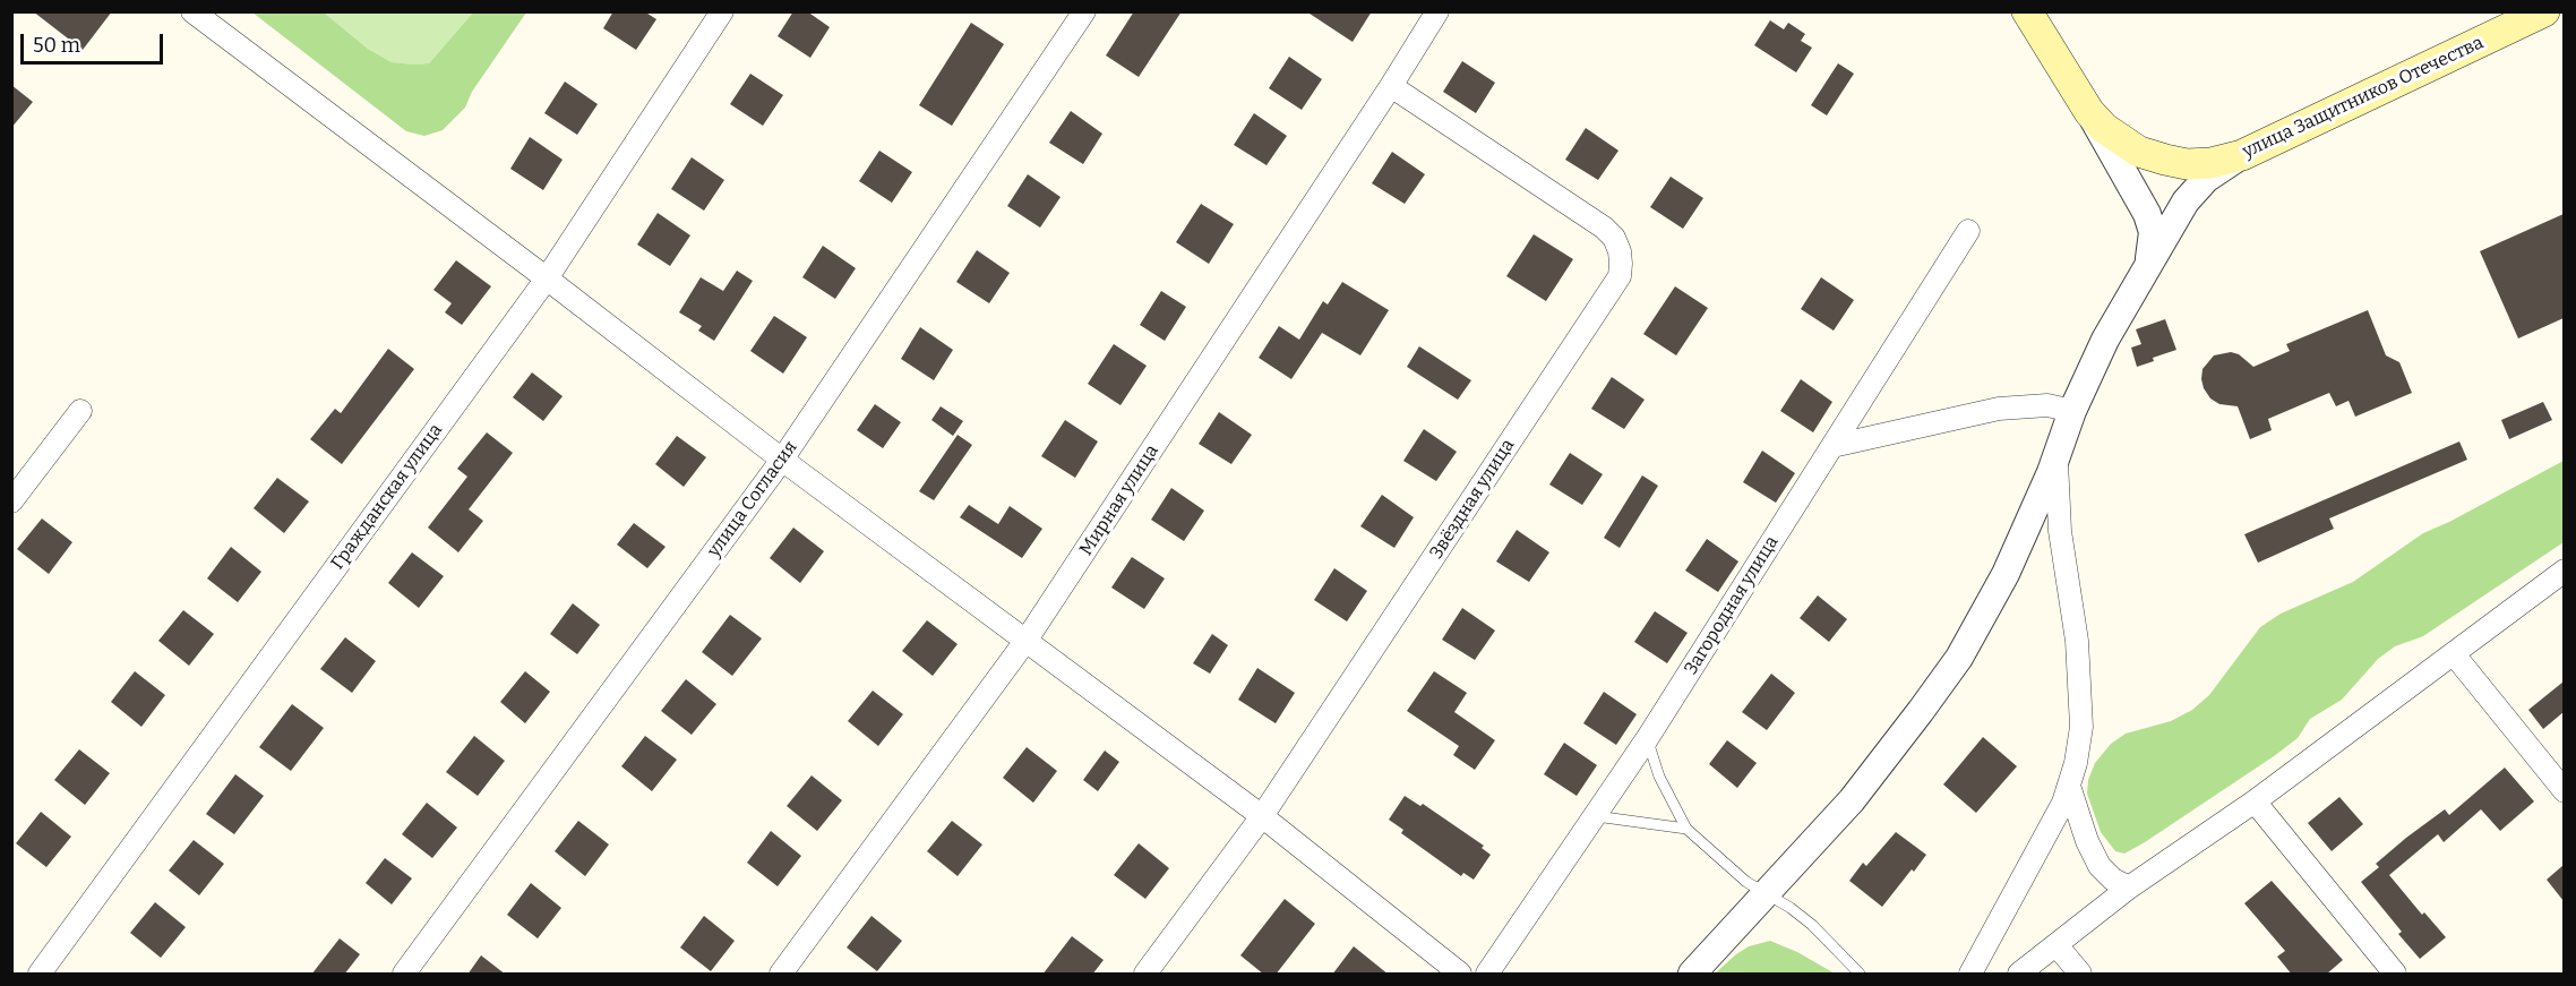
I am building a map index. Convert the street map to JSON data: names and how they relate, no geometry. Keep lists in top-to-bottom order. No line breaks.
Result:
{"streets":{"main road":["улица Защитников Отечества"],"street":["Гражданская улица","улица Согласия","Звёздная улица","Мирная улица","Загородная улица"]},"crossings":[["Звёздная улица","Мирная улица"]],"scale_bar":"50 m"}
